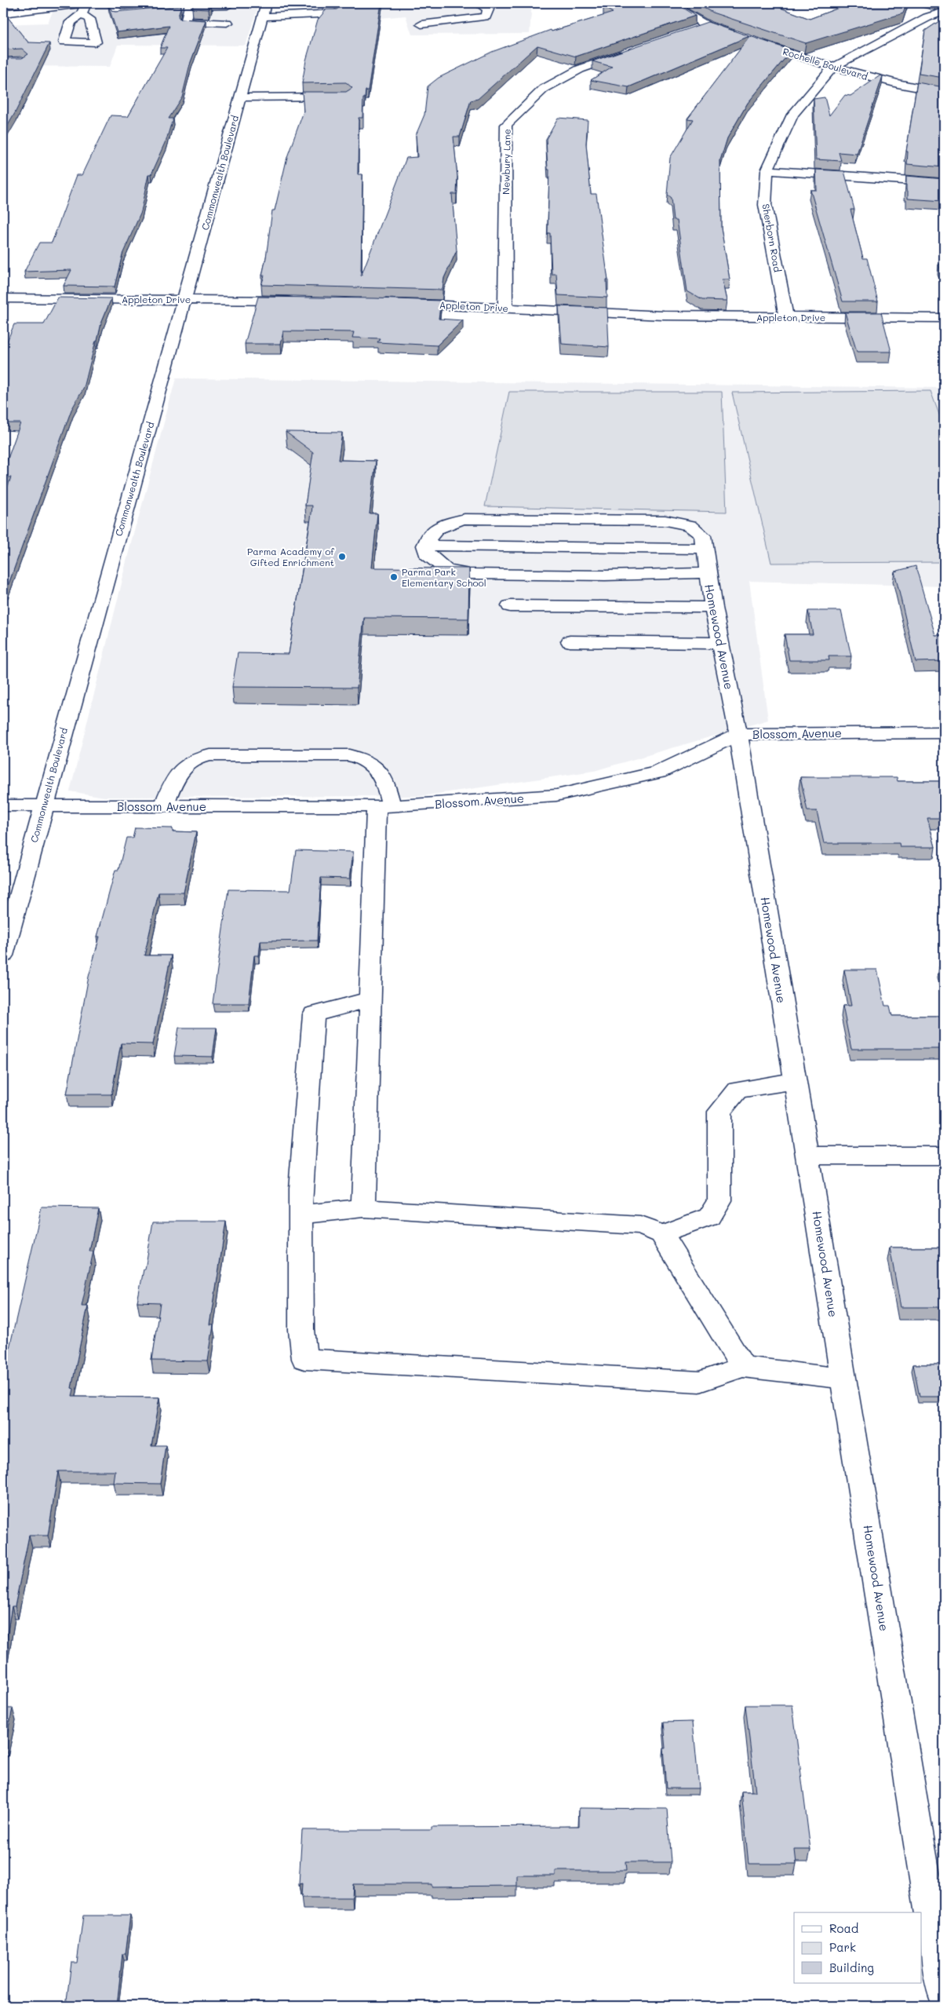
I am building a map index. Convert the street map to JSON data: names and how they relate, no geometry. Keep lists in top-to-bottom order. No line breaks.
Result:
{"streets":{"street":["Rochelle Boulevard","Newbury Lane","Commonwealth Boulevard","Sherborn Road","Appleton Drive","Homewood Avenue","Blossom Avenue"]},"crossings":[["Rochelle Boulevard","Sherborn Road"],["Newbury Lane","Appleton Drive"],["Commonwealth Boulevard","Appleton Drive"],["Commonwealth Boulevard","Blossom Avenue"],["Sherborn Road","Appleton Drive"],["Homewood Avenue","Blossom Avenue"]],"places":["Parma Academy of Gifted Enrichment","Parma Park Elementary School"],"legend":["Road","Park","Building"]}
